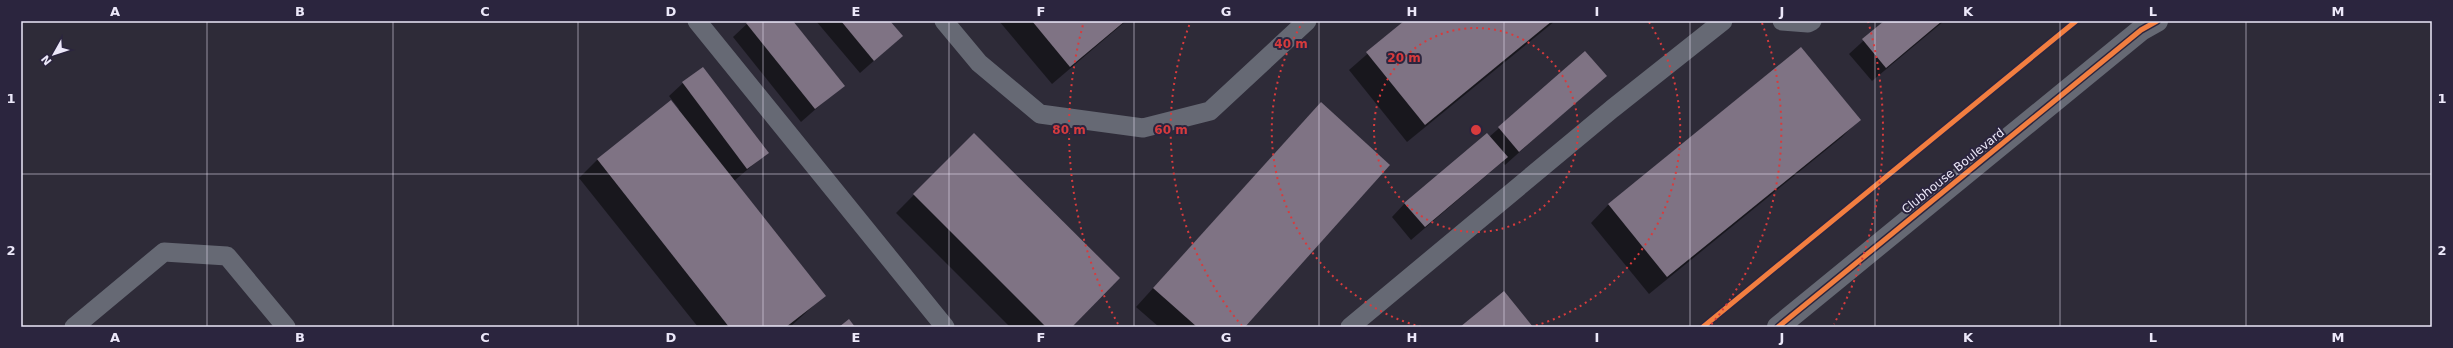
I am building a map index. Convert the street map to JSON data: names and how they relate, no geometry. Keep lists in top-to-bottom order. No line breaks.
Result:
{"streets":{"street":["Clubhouse Boulevard"]},"north":"bottom left","grid":{"columns":["A","B","C","D","E","F","G","H","I","J","K","L","M"],"rows":["1","2"]},"rings":["40 m","20 m","60 m","80 m"]}
